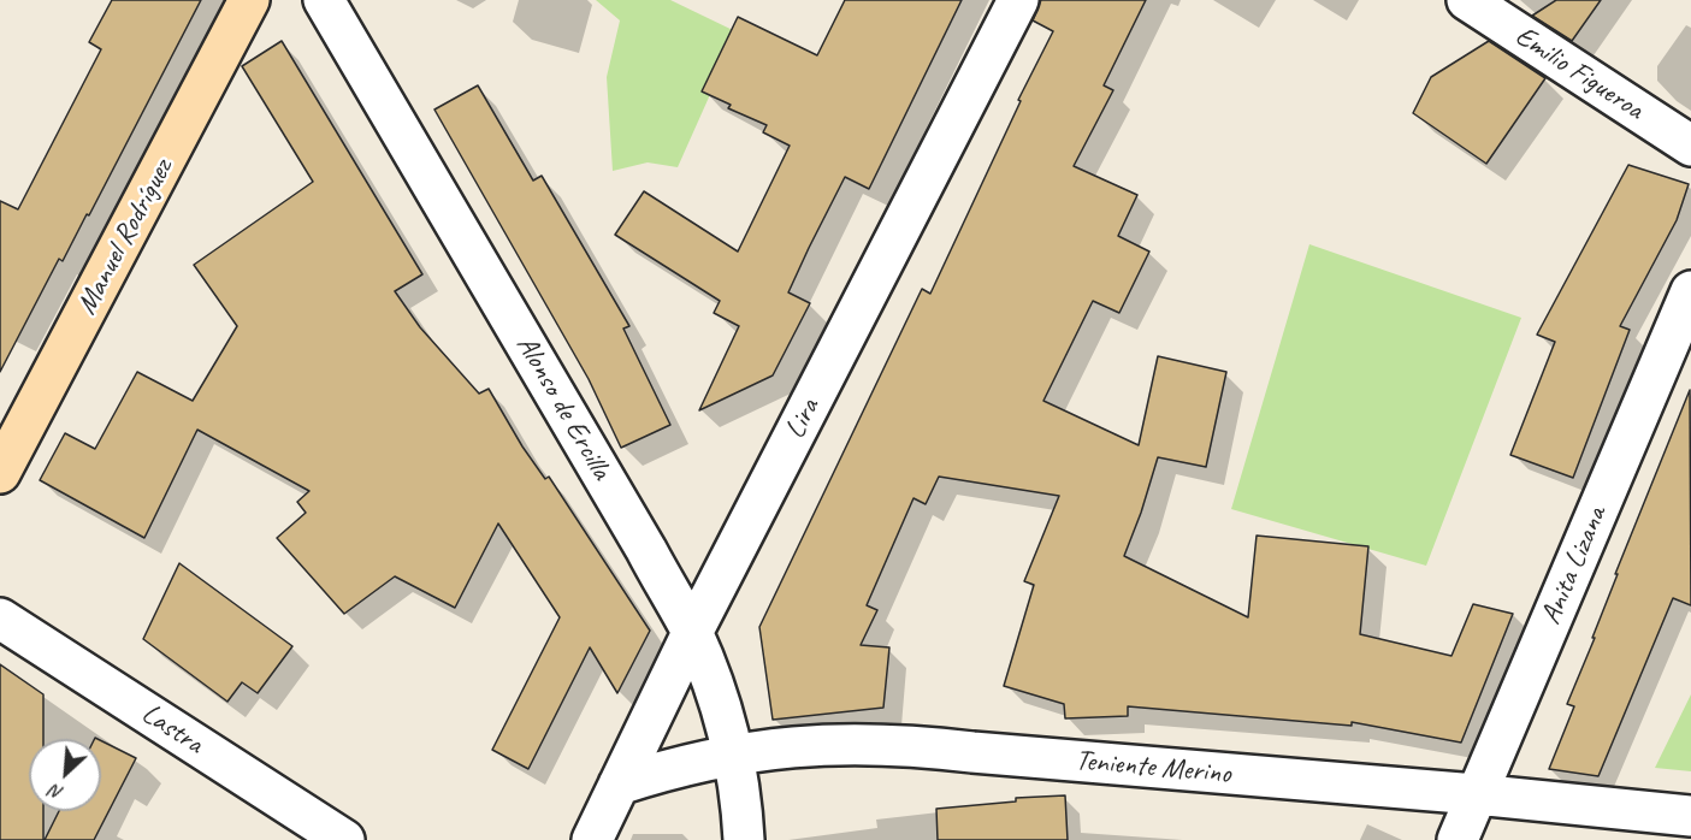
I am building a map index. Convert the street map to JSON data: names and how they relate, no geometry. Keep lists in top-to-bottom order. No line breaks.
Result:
{"streets":{"main road":["Manuel Rodríguez"],"street":["Emilio Figueroa","Alonso de Ercilla","Lira","Anita Lizana","Lastra","Teniente Merino"]},"crossings":[["Alonso de Ercilla","Lira"],["Alonso de Ercilla","Teniente Merino"],["Lira","Teniente Merino"],["Anita Lizana","Teniente Merino"]],"north":"bottom left"}
